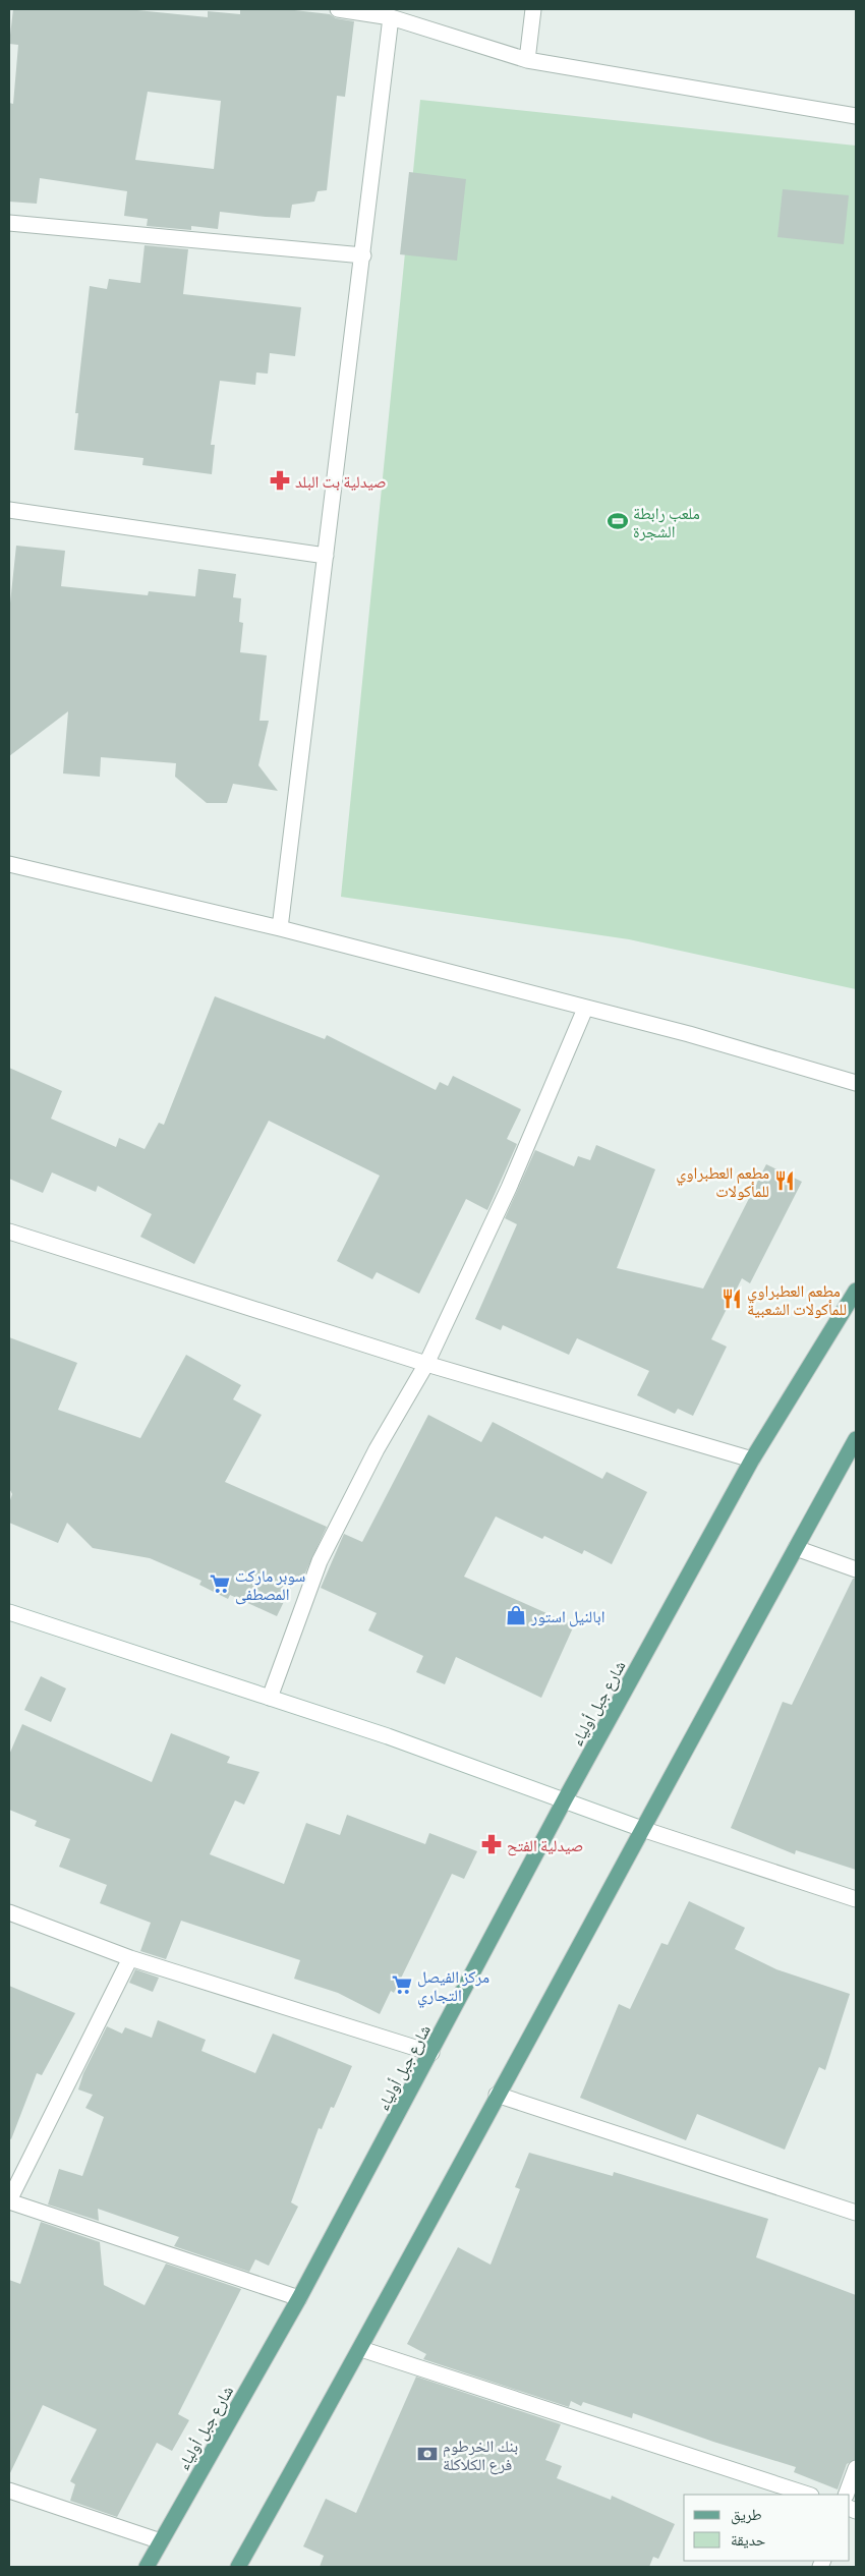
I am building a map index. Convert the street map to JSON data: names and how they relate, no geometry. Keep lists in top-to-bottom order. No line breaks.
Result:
{"streets":{"main road":["شارع جبل أولياء"]},"places":{"pharmacy":["صيدلية بت البلد","صيدلية الفتح"],"sports":["ملعب رابطة الشجرة"],"restaurant":["مطعم العطبراوي للمأكولات","مطعم العطبراوي للمأكولات الشعبية"],"supermarket":["سوبر ماركت المصطفى","مركز الفيصل التجاري"],"shop":["ابالنيل استور"],"bank":["بنك الخرطوم فرع الكلاكلة"]},"legend":["طريق","حديقة"]}
